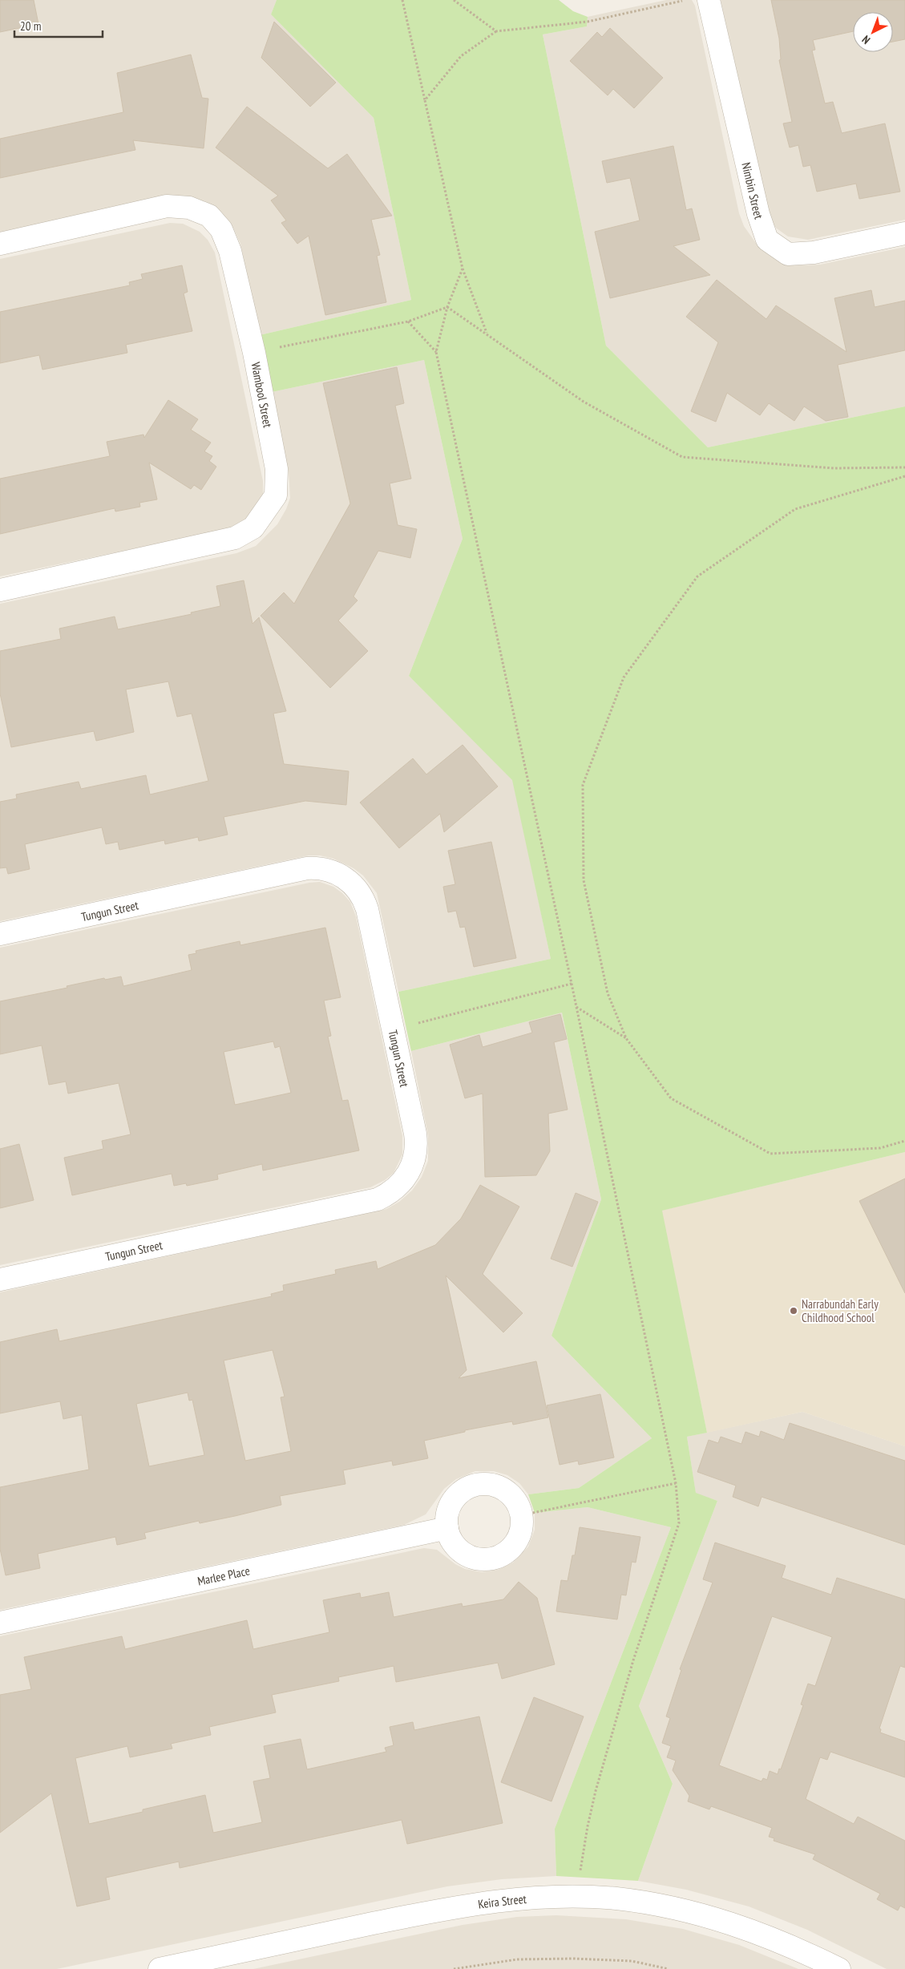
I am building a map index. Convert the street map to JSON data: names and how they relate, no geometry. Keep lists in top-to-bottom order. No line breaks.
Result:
{"streets":{"street":["Nimbin Street","Wambool Street","Tungun Street","Marlee Place","Keira Street"]},"places":["Narrabundah Early Childhood School"],"scale_bar":"20 m","north":"bottom left"}
